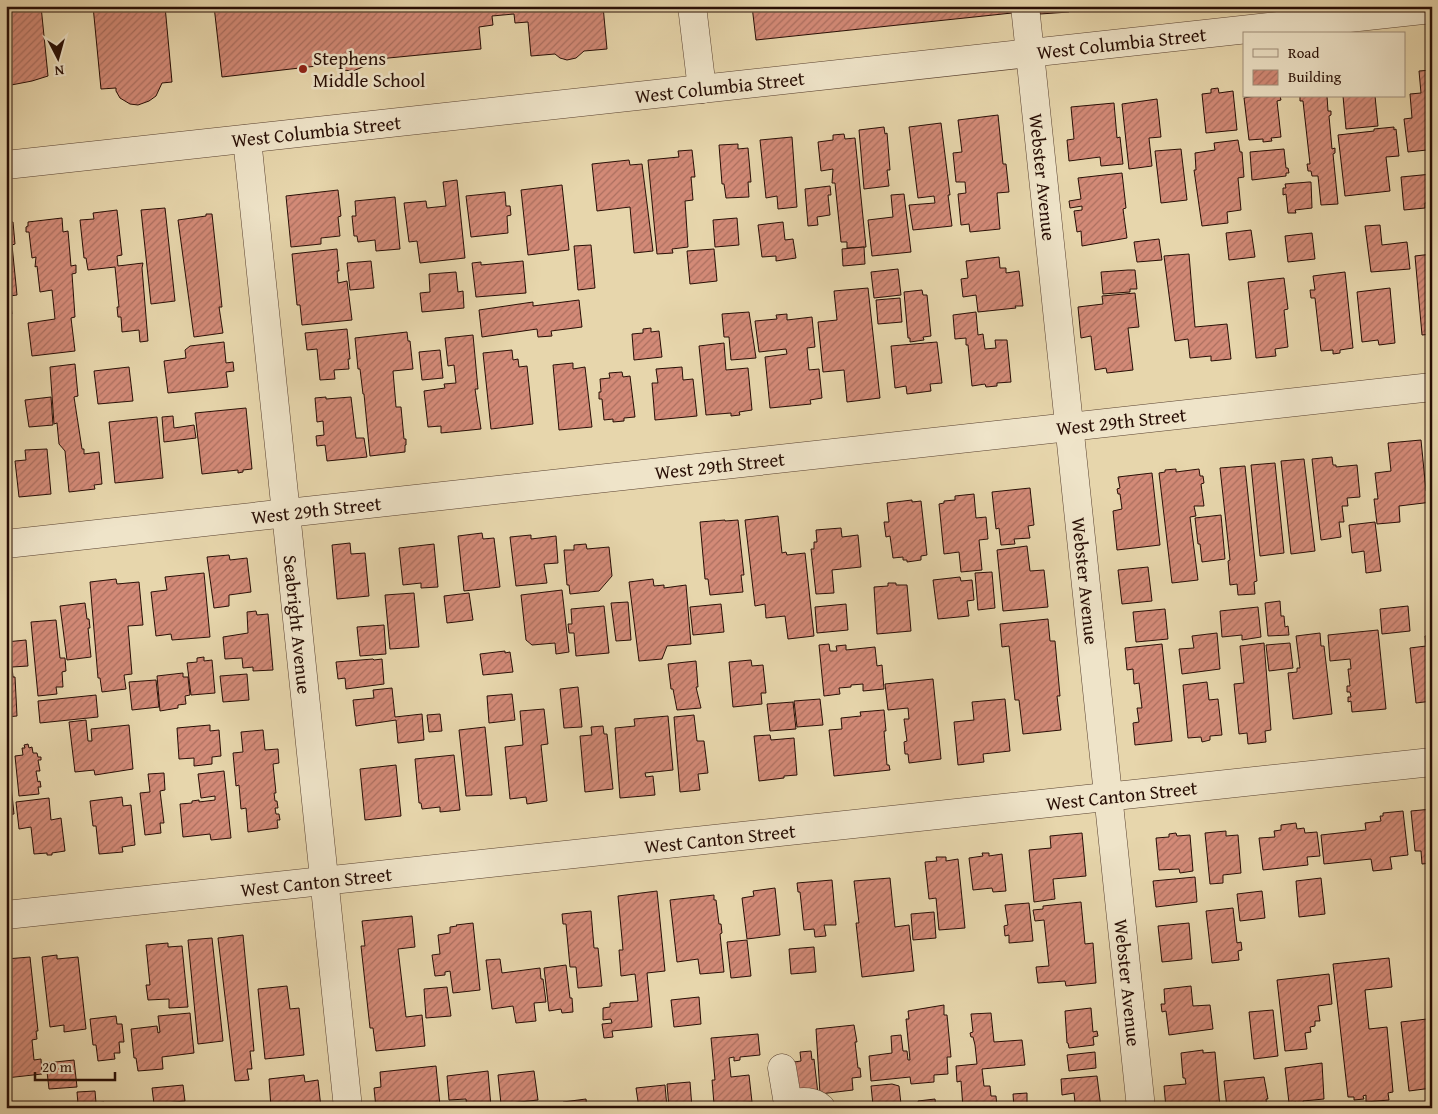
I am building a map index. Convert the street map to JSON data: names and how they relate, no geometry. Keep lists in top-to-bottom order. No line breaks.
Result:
{"streets":{"street":["West Columbia Street","Webster Avenue","West 29th Street","Seabright Avenue","West Canton Street"]},"crossings":[["West Columbia Street","Webster Avenue"],["West Columbia Street","Seabright Avenue"],["Webster Avenue","West 29th Street"],["Webster Avenue","West Canton Street"],["West 29th Street","Seabright Avenue"],["Seabright Avenue","West Canton Street"]],"places":["Stephens Middle School"],"legend":["Road","Building"],"scale_bar":"20 m","north":"bottom"}
